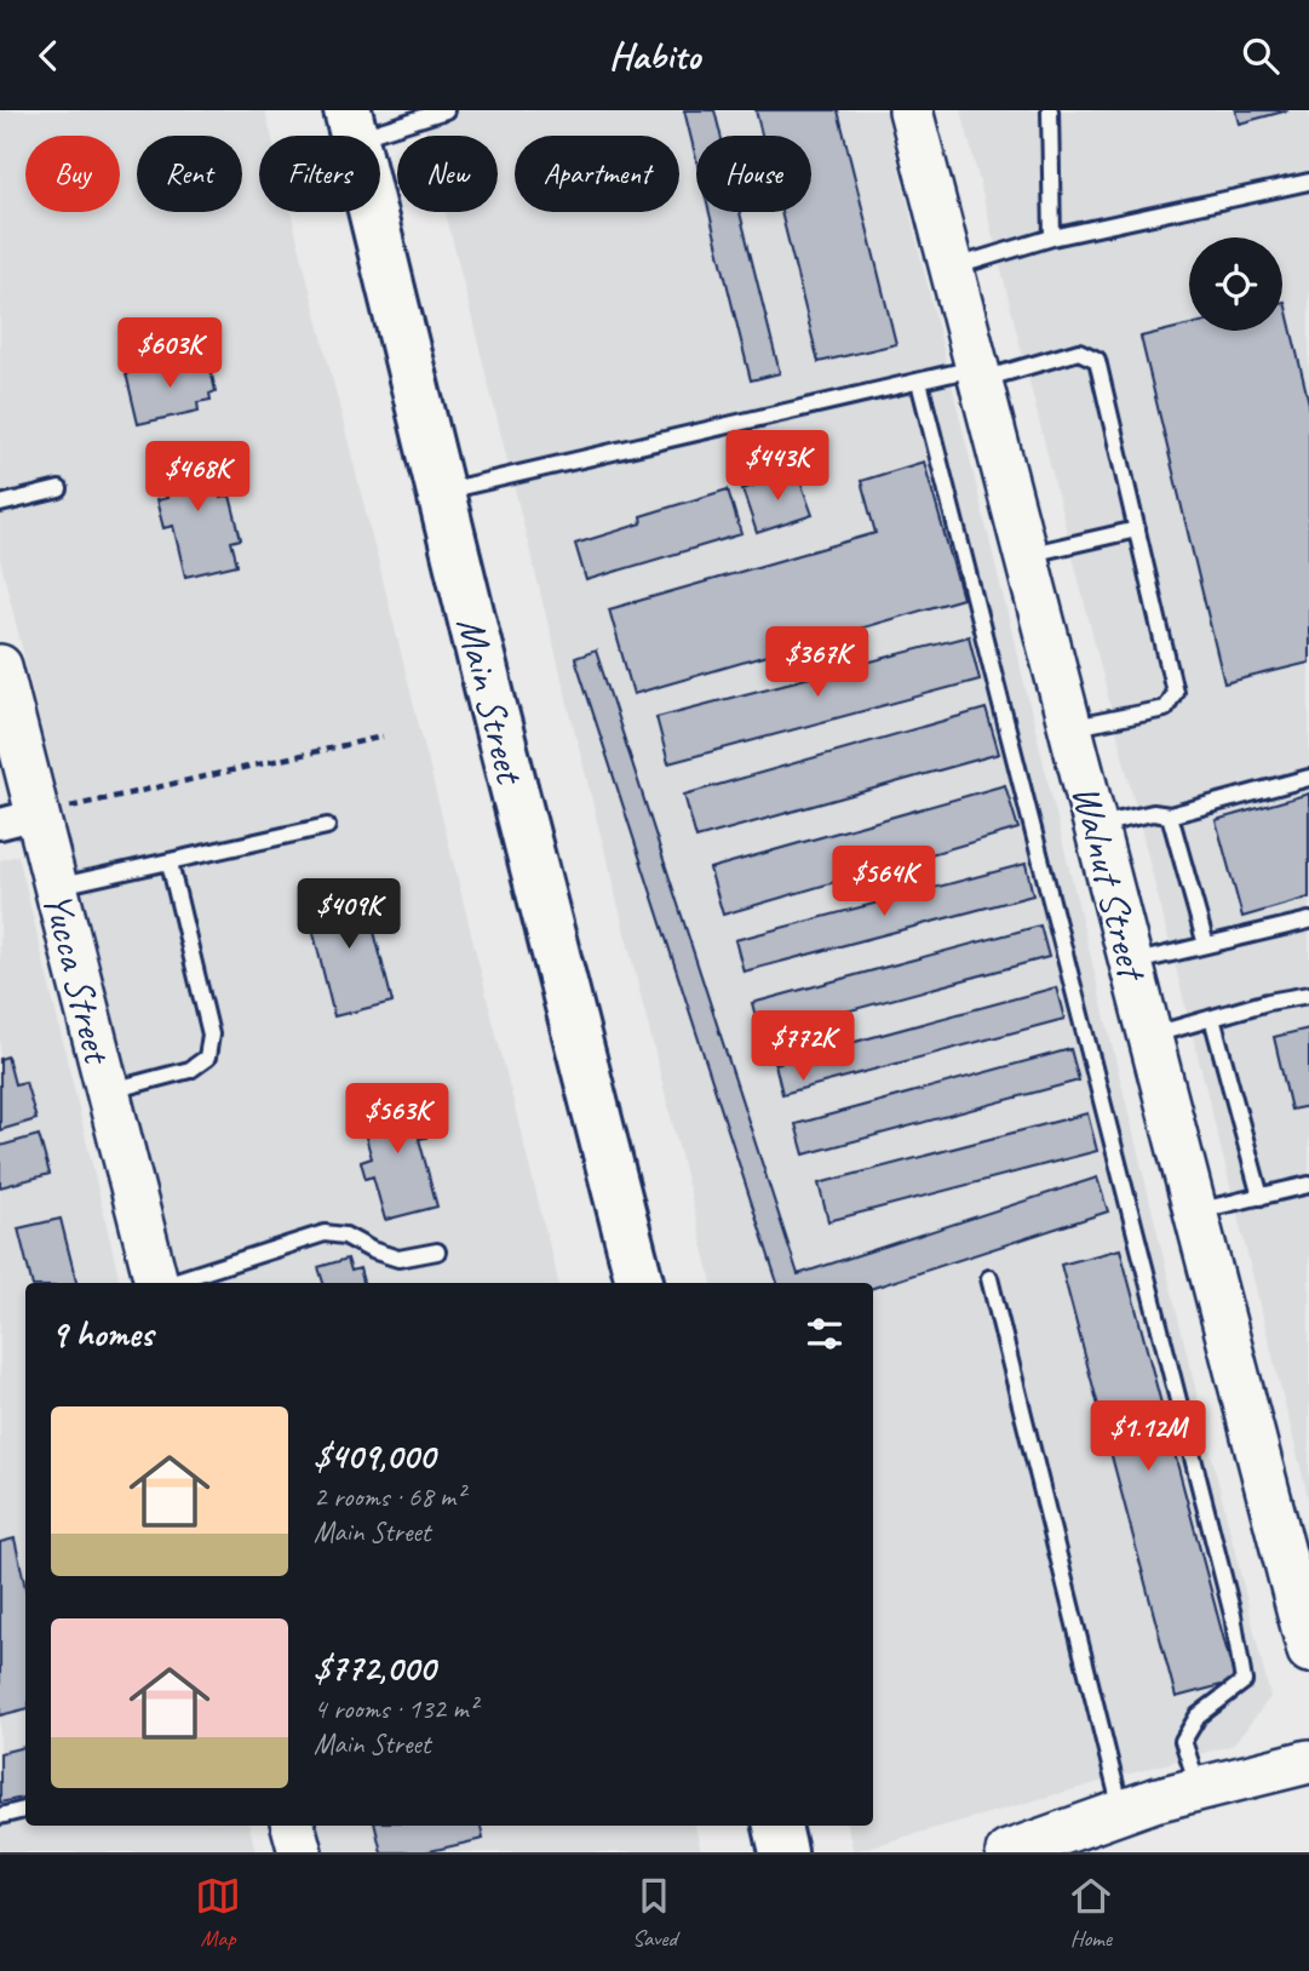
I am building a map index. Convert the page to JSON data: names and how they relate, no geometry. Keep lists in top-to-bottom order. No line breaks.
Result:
{"streets":{"main road":["Main Street"],"street":["Walnut Street","Yucca Street"]},"page":{"header":"Habito","chip":["Buy","Rent","Filters","New","Apartment","House"],"price":["$603K","$443K","$468K","$367K","$564K","$409K","$772K","$563K","$1.12M"],"heading":"9 homes","list":[{"name":"$409,000","note":"2 rooms · 68 m² · Main Street"},{"name":"$772,000","note":"4 rooms · 132 m² · Main Street"}],"tabs":["Map","Saved","Home"]}}
